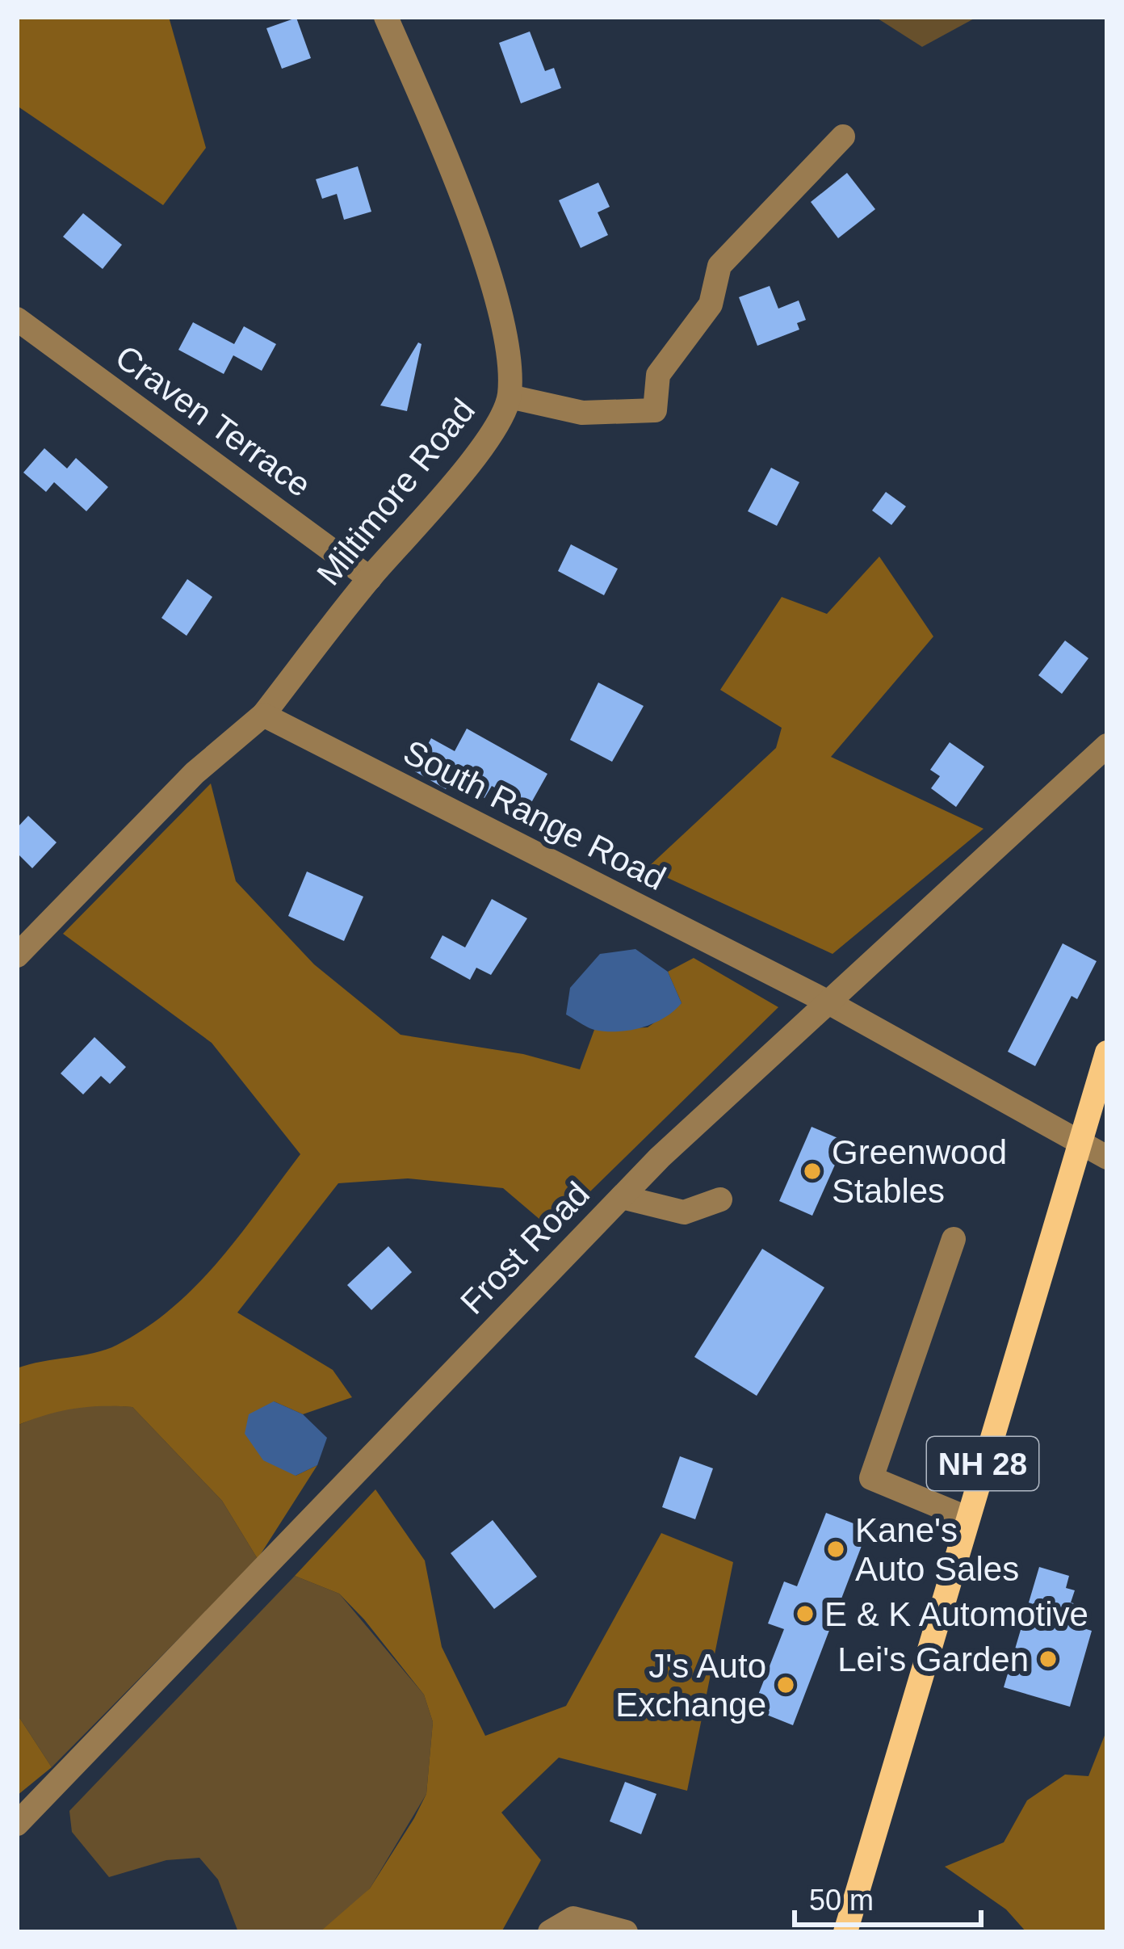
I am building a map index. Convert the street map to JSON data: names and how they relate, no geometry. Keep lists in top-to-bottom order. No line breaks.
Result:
{"streets":{"main road":["NH 28"],"street":["Craven Terrace","Miltimore Road","South Range Road","Frost Road"]},"crossings":[["Craven Terrace","Miltimore Road"],["Miltimore Road","South Range Road"],["South Range Road","Frost Road"],["South Range Road","NH 28"]],"places":["Greenwood Stables","Kane's Auto Sales","E & K Automotive","Lei's Garden","J's Auto Exchange"],"scale_bar":"50 m"}
